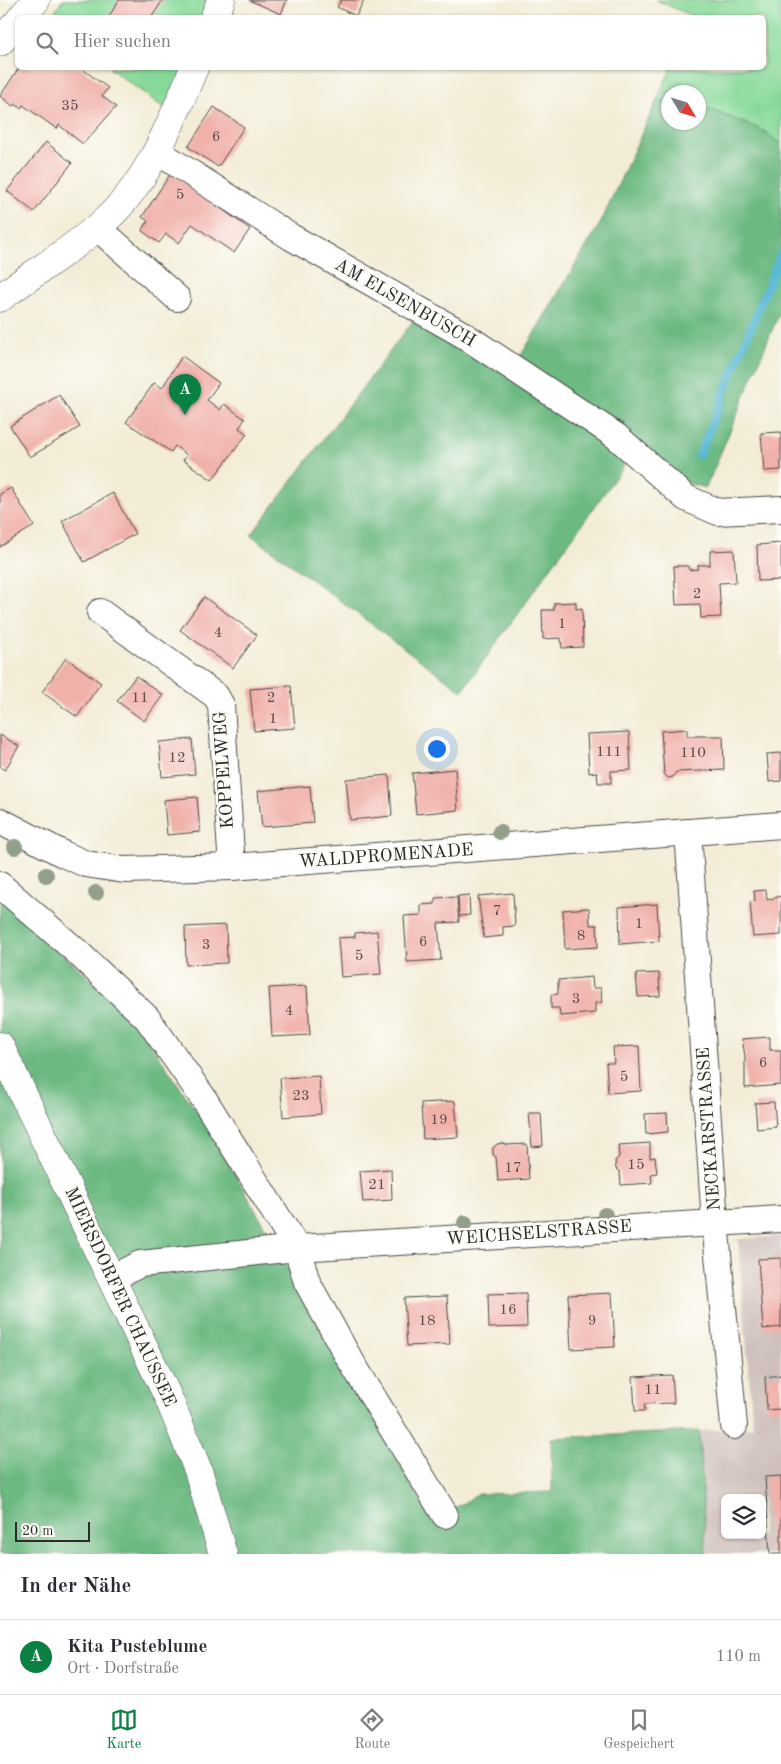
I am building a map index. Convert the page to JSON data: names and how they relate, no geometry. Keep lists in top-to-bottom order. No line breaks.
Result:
{"streets":{"main road":["MIERSDORFER CHAUSSEE"],"street":["AM ELSENBUSCH","KOPPELWEG","WALDPROMENADE","NECKARSTRASSE","WEICHSELSTRASSE"]},"crossings":[["KOPPELWEG","WALDPROMENADE"],["WALDPROMENADE","NECKARSTRASSE"],["NECKARSTRASSE","WEICHSELSTRASSE"],["WEICHSELSTRASSE","MIERSDORFER CHAUSSEE"]],"house_numbers":["35","6","5","2","1","4","11","2","1","111","110","12","7","1","8","6","3","5","3","4","6","5","23","19","15","17","21","16","18","9","11"],"scale_bar":"20 m","north":"bottom right","page":{"search":"Hier suchen","pins":"A","scale":"20 m","heading":"In der Nähe","list":[{"mark":"A","name":"Kita Pusteblume","note":"Ort · Dorfstraße","value":"110 m"}],"nav":["Karte","Route","Gespeichert"]}}
